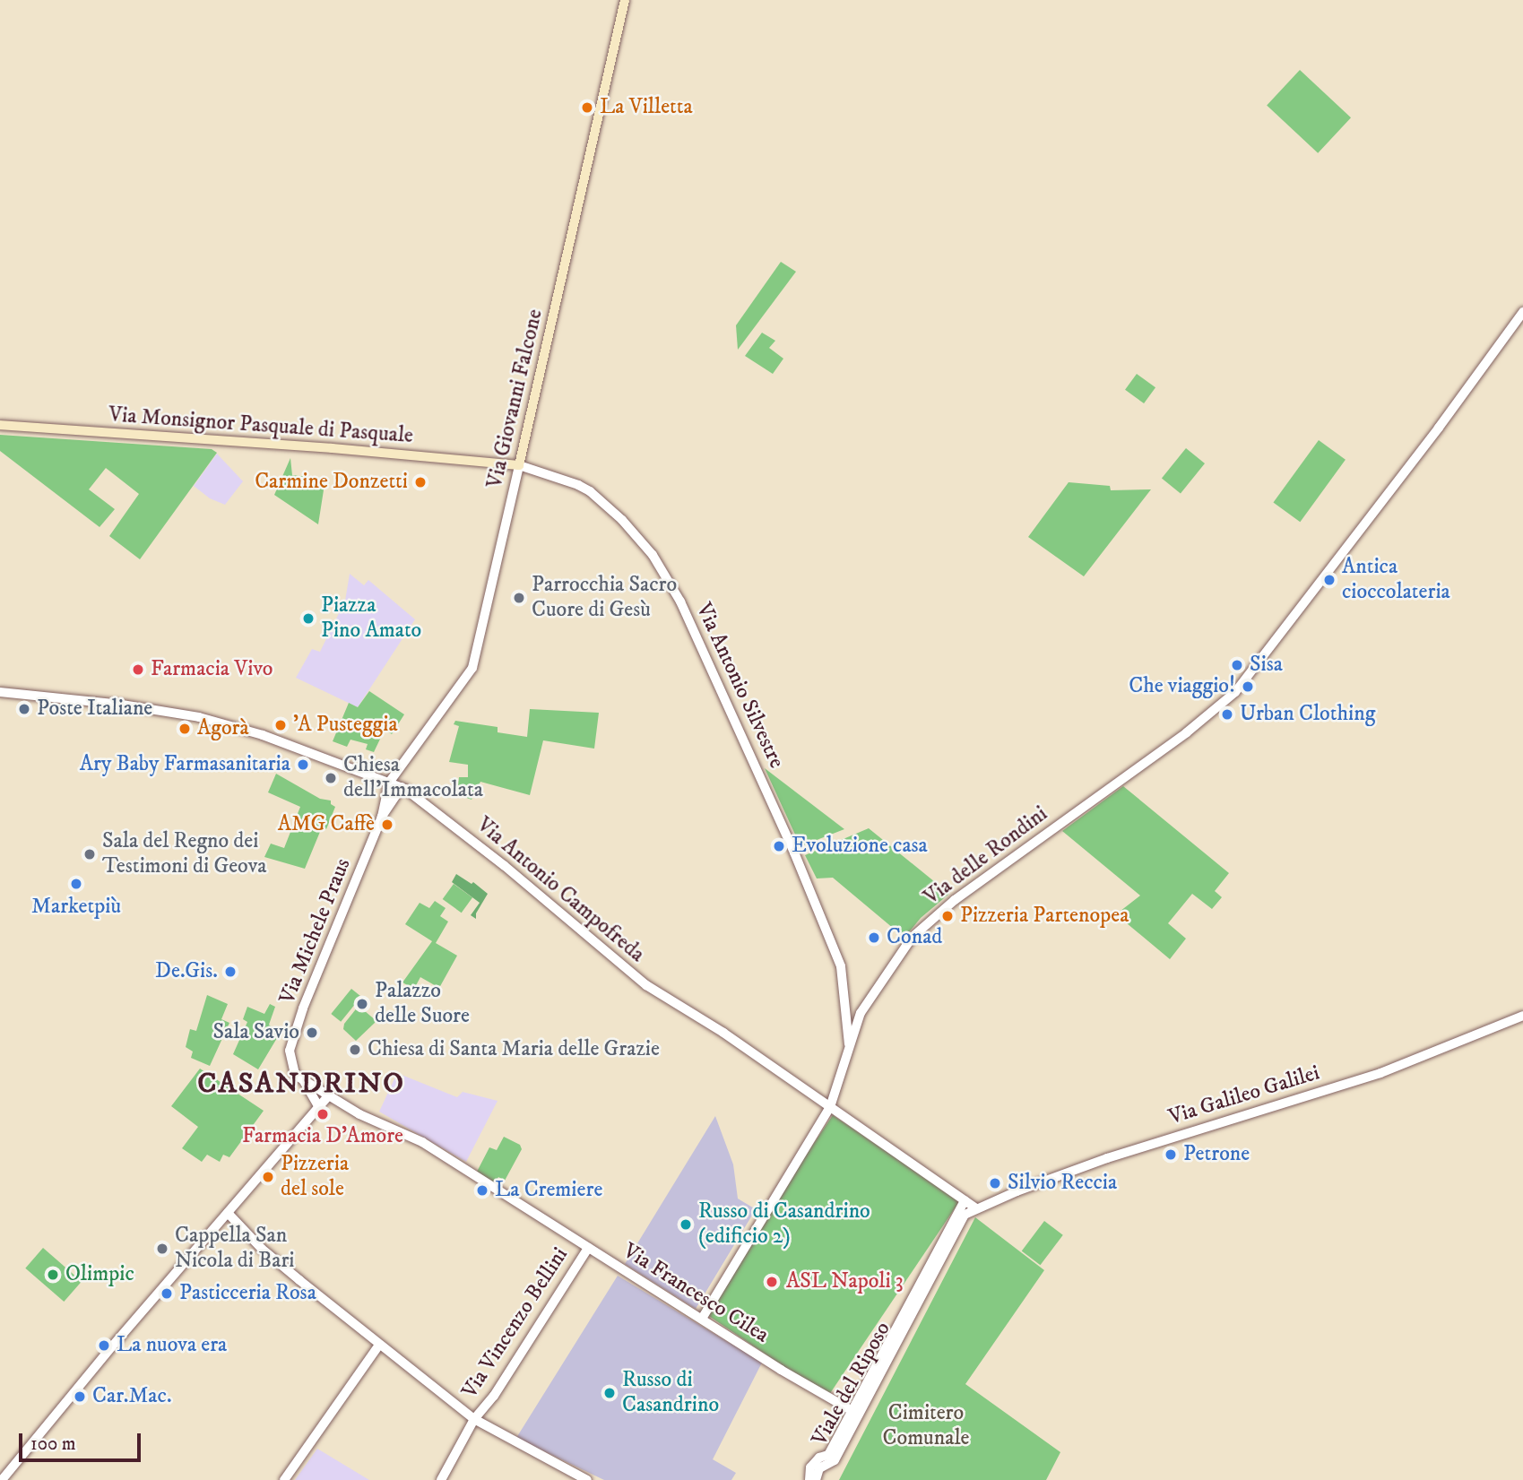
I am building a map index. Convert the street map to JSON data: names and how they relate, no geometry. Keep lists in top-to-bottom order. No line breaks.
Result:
{"streets":{"main road":["Via Giovanni Falcone","Via Monsignor Pasquale di Pasquale"],"street":["Via Antonio Silvestre","Via delle Rondini","Via Antonio Campofreda","Via Michele Praus","Via Galileo Galilei","Via Francesco Cilea","Via Vincenzo Bellini","Viale del Riposo"]},"crossings":[["Via Giovanni Falcone","Via Monsignor Pasquale di Pasquale"],["Via Giovanni Falcone","Via Antonio Silvestre"],["Via Giovanni Falcone","Via Antonio Campofreda"],["Via Giovanni Falcone","Via Michele Praus"],["Via Monsignor Pasquale di Pasquale","Via Antonio Silvestre"],["Via Antonio Silvestre","Via delle Rondini"],["Via delle Rondini","Via Antonio Campofreda"],["Via delle Rondini","Via Francesco Cilea"],["Via Antonio Campofreda","Via Michele Praus"],["Via Antonio Campofreda","Via Galileo Galilei"],["Via Antonio Campofreda","Viale del Riposo"],["Via Michele Praus","Via Francesco Cilea"],["Via Galileo Galilei","Viale del Riposo"],["Via Francesco Cilea","Via Vincenzo Bellini"],["Via Francesco Cilea","Viale del Riposo"]],"districts":["CASANDRINO"],"parks":["Cimitero Comunale"],"places":["La Villetta","Carmine Donzetti","Antica cioccolateria","Parrocchia Sacro Cuore di Gesù","Piazza Pino Amato","Sisa","Farmacia Vivo","Che viaggio!","Poste Italiane","Urban Clothing","'A Pusteggia","Agorà","Ary Baby Farmasanitaria","Chiesa dell'Immacolata","AMG Caffè","Evoluzione casa","Sala del Regno dei Testimoni di Geova","Marketpiù","Pizzeria Partenopea","Conad","De.Gis.","Palazzo delle Suore","Sala Savio","Chiesa di Santa Maria delle Grazie","Farmacia D'Amore","Petrone","Pizzeria del sole","Silvio Reccia","La Cremiere","Russo di Casandrino (edificio 2)","Cappella San Nicola di Bari","Olimpic","ASL Napoli 3","Pasticceria Rosa","La nuova era","Russo di Casandrino","Car.Mac."],"scale_bar":"100 m"}
